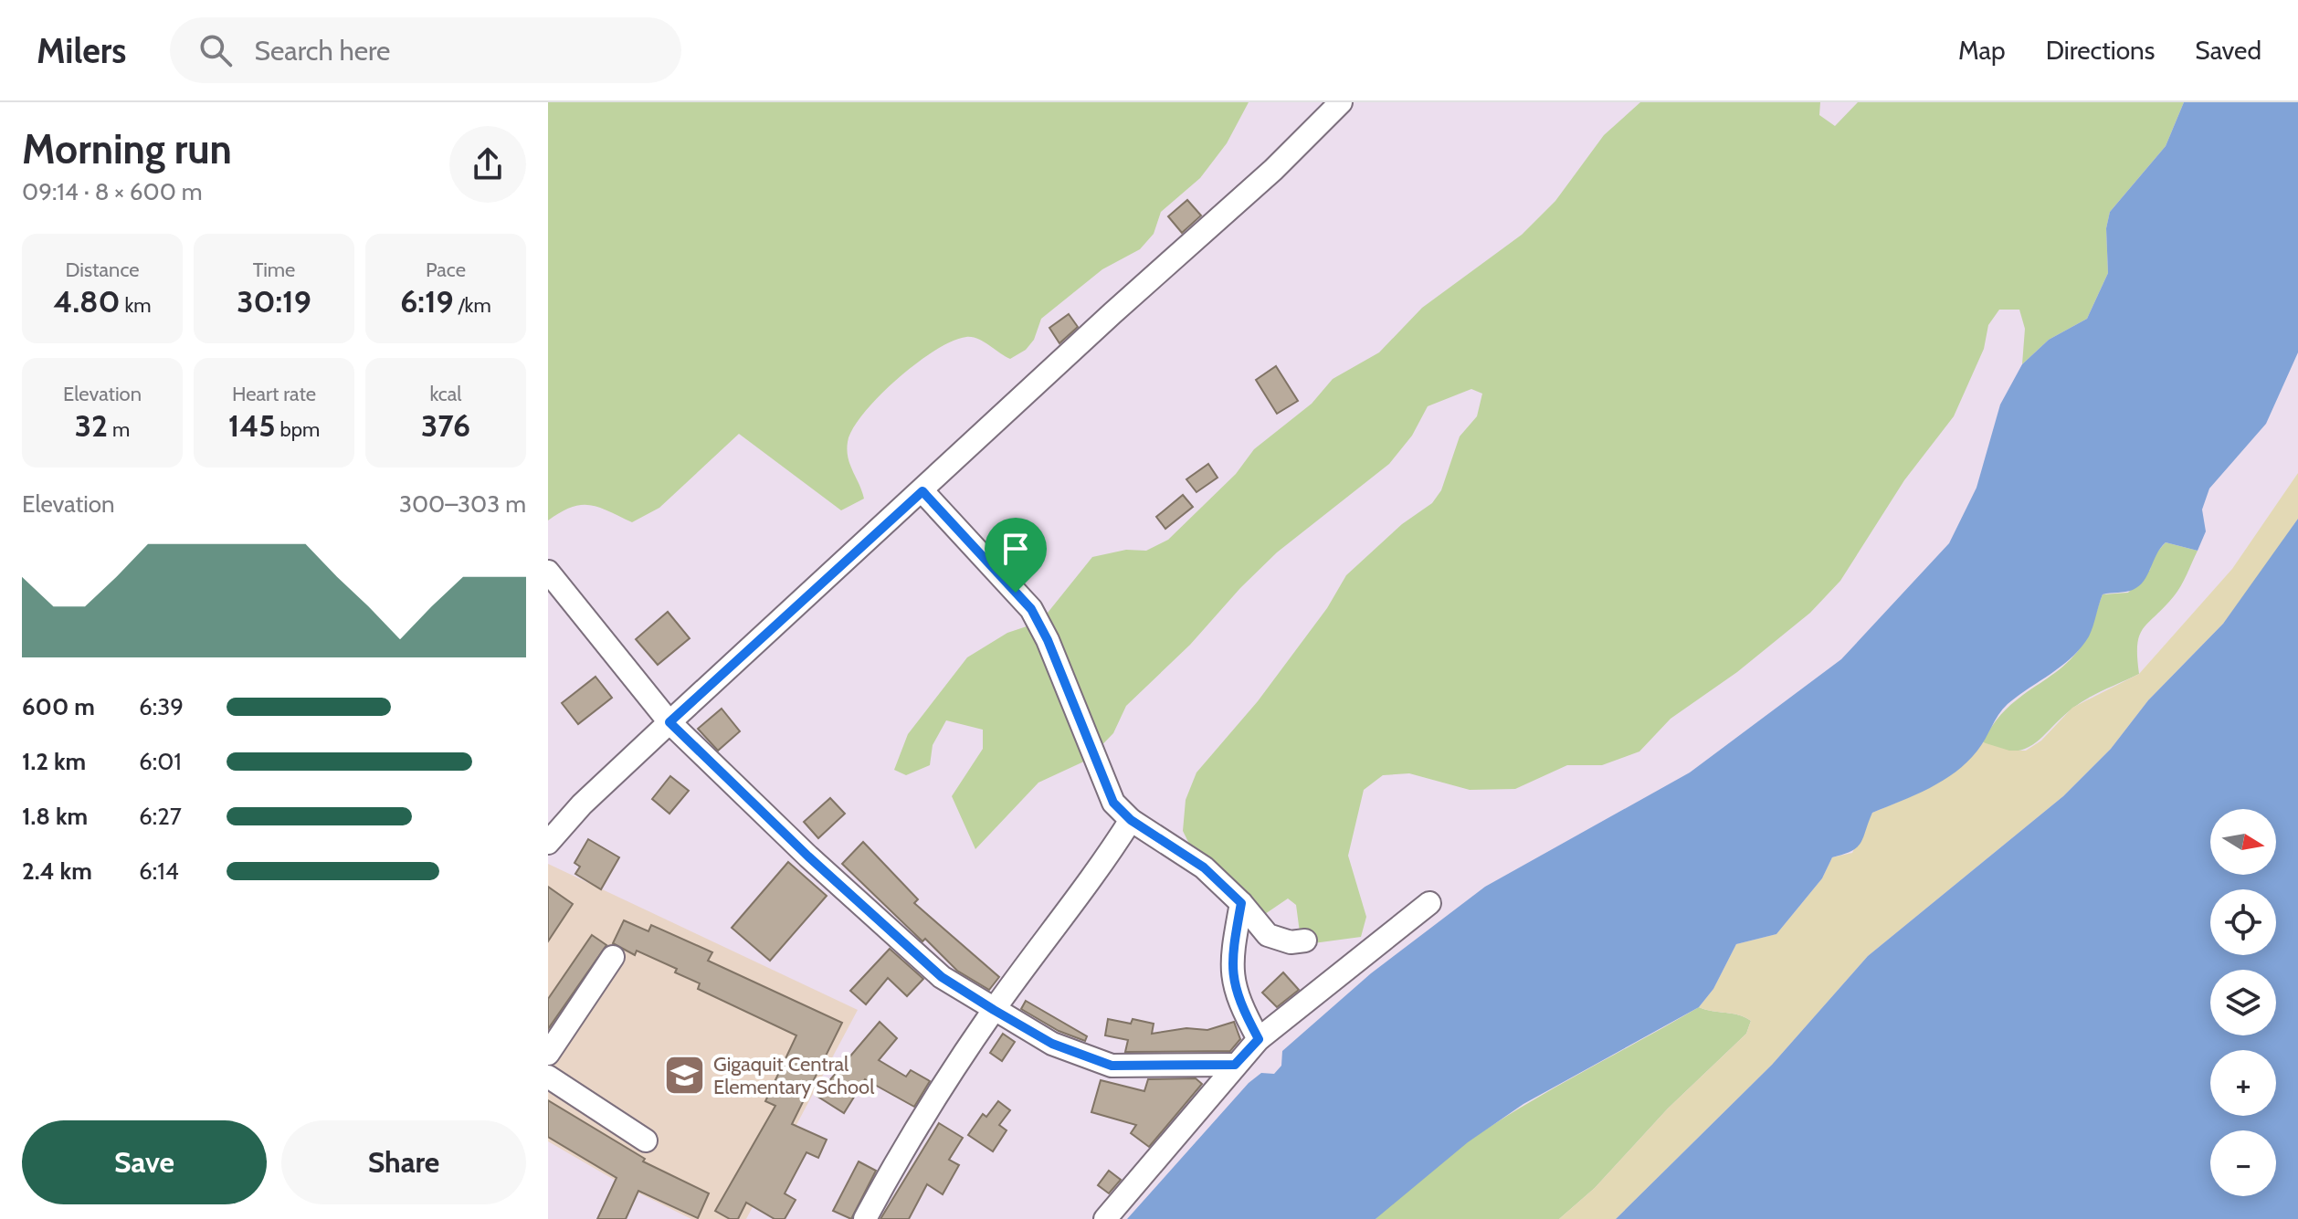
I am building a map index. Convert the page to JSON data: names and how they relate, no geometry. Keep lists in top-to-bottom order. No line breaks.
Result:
{"places":{"school or university":["Gigaquit Central Elementary School"]},"north":"right","page":{"header":"Milers","search":"Search here","nav":["Map","Directions","Saved"],"heading":["Morning run","09:14 · 8 × 600 m"],"stats":[["Distance","4.80 km"],["Time","30:19"],["Pace","6:19 /km"],["Elevation","32 m"],["Heart rate","145 bpm"],["kcal","376"]],"chart":["Elevation","300–303 m"],"list":[{"name":"600 m","note":"6:39"},{"name":"1.2 km","note":"6:01"},{"name":"1.8 km","note":"6:27"},{"name":"2.4 km","note":"6:14"}],"map_buttons":["+","−"],"buttons":["Save","Share"]}}
